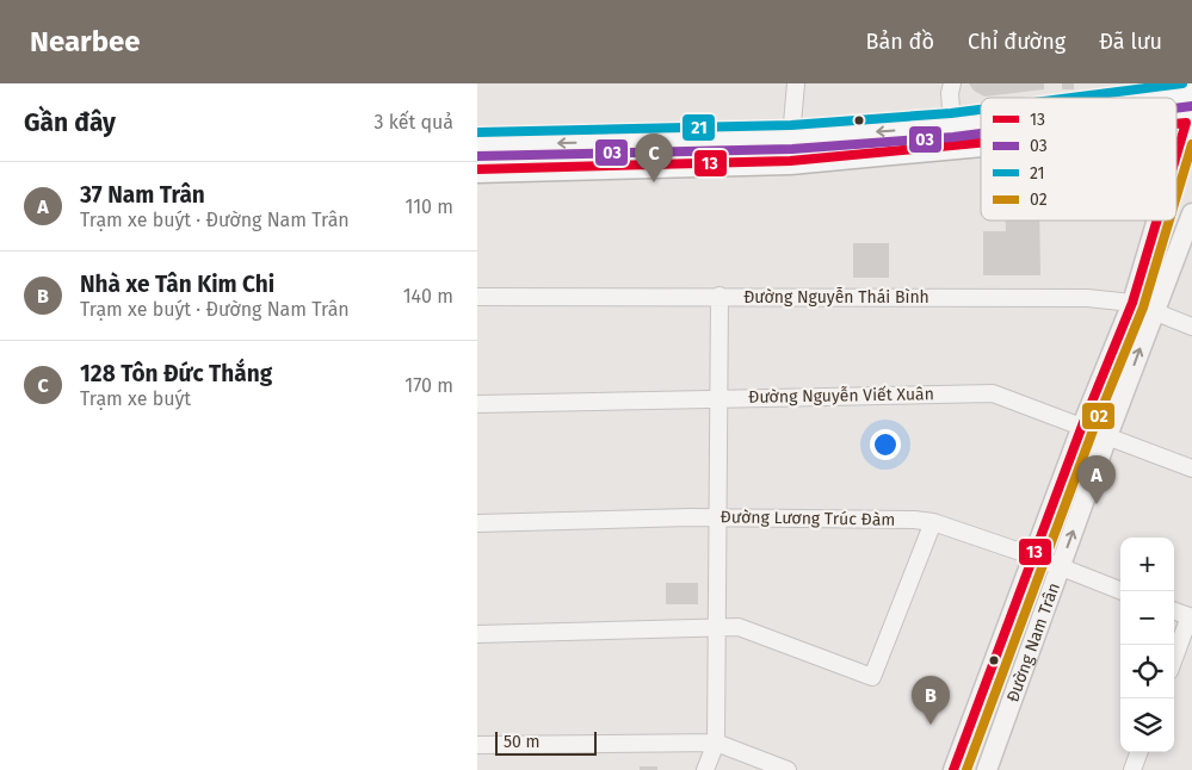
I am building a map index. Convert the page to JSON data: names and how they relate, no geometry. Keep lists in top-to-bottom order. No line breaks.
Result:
{"streets":{"street":["Đường Nguyễn Thái Bình","Đường Nguyễn Viết Xuân","Đường Lương Trúc Đàm","Đường Nam Trân"]},"crossings":[["Đường Nguyễn Thái Bình","Đường Nam Trân"],["Đường Nguyễn Viết Xuân","Đường Nam Trân"],["Đường Lương Trúc Đàm","Đường Nam Trân"]],"lines":["transit line 21","transit line 03","transit line 13","transit line 02"],"legend":["13","03","21","02"],"scale_bar":"50 m","page":{"header":"Nearbee","nav":["Bản đồ","Chỉ đường","Đã lưu"],"heading":["Gần đây","3 kết quả"],"pins":["C","A","B"],"list":[{"mark":"A","name":"37 Nam Trân","note":"Trạm xe buýt · Đường Nam Trân","value":"110 m"},{"mark":"B","name":"Nhà xe Tân Kim Chi","note":"Trạm xe buýt · Đường Nam Trân","value":"140 m"},{"mark":"C","name":"128 Tôn Đức Thắng","note":"Trạm xe buýt","value":"170 m"}],"map_buttons":["+","−"],"scale":"50 m"}}
